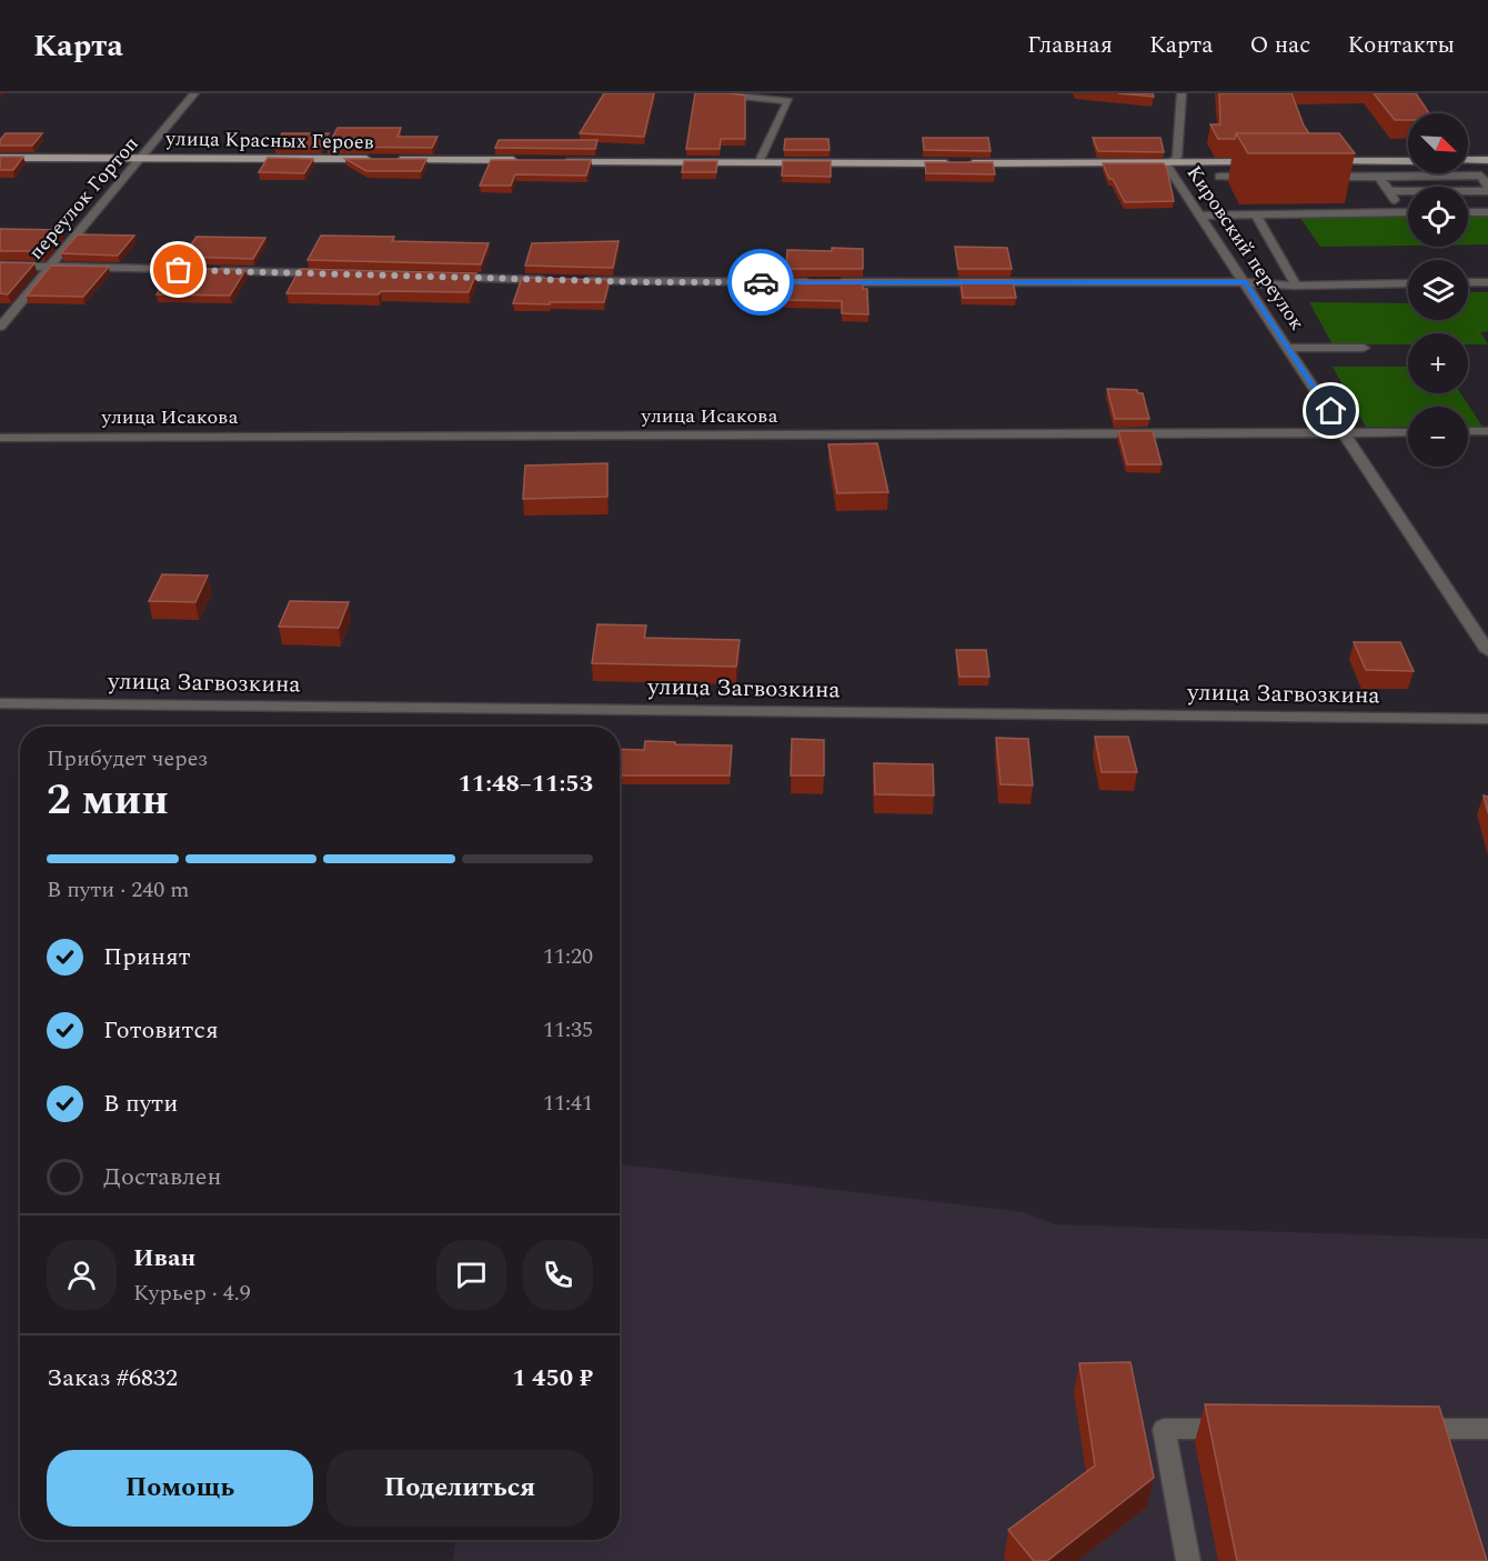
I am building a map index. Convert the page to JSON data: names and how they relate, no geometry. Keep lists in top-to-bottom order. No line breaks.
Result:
{"streets":{"main road":["улица Красных Героев"],"street":["переулок Гортоп","Кировский переулок","улица Исакова","улица Загвозкина"]},"crossings":[["улица Красных Героев","переулок Гортоп"],["Кировский переулок","улица Исакова"]],"north":"bottom right","page":{"header":"Карта","nav":["Главная","Карта","О нас","Контакты"],"map_buttons":["+","−"],"heading":["2 мин","Прибудет через","11:48–11:53"],"panel":["Иван","Курьер · 4.9","Заказ #6832","1 450 ₽"],"bar":"В пути · 240 m","list":[["Принят","11:20"],["Готовится","11:35"],["В пути","11:41"],"Доставлен"],"buttons":["Помощь","Поделиться"]}}
